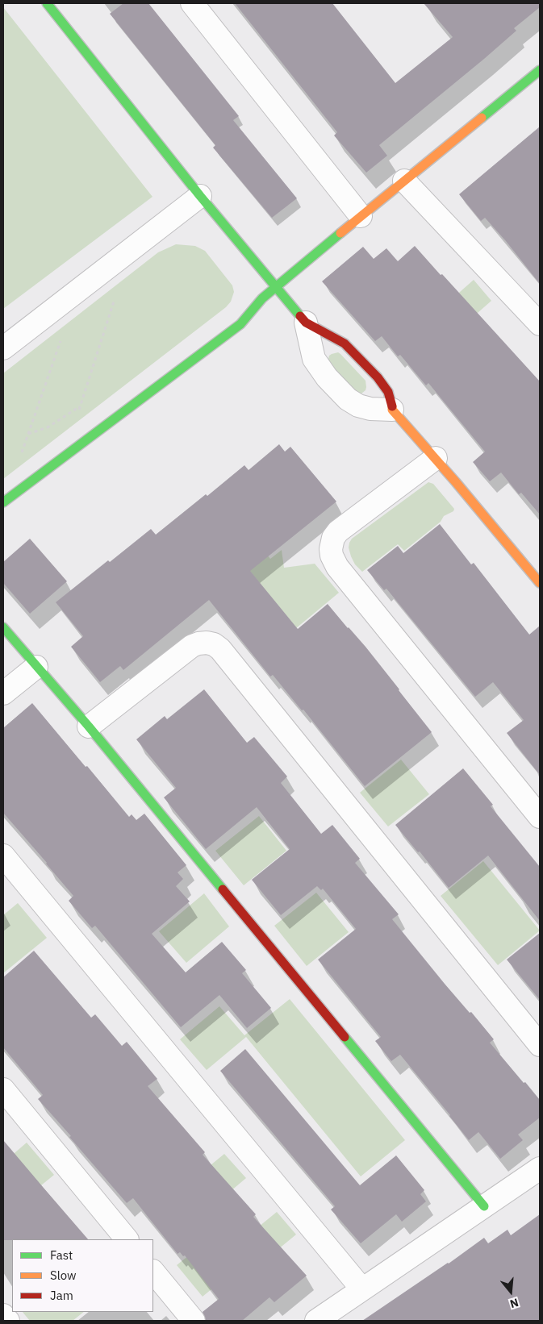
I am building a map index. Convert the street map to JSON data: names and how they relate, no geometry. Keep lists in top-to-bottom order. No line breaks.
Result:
{"legend":["Fast","Slow","Jam"],"north":"bottom"}
